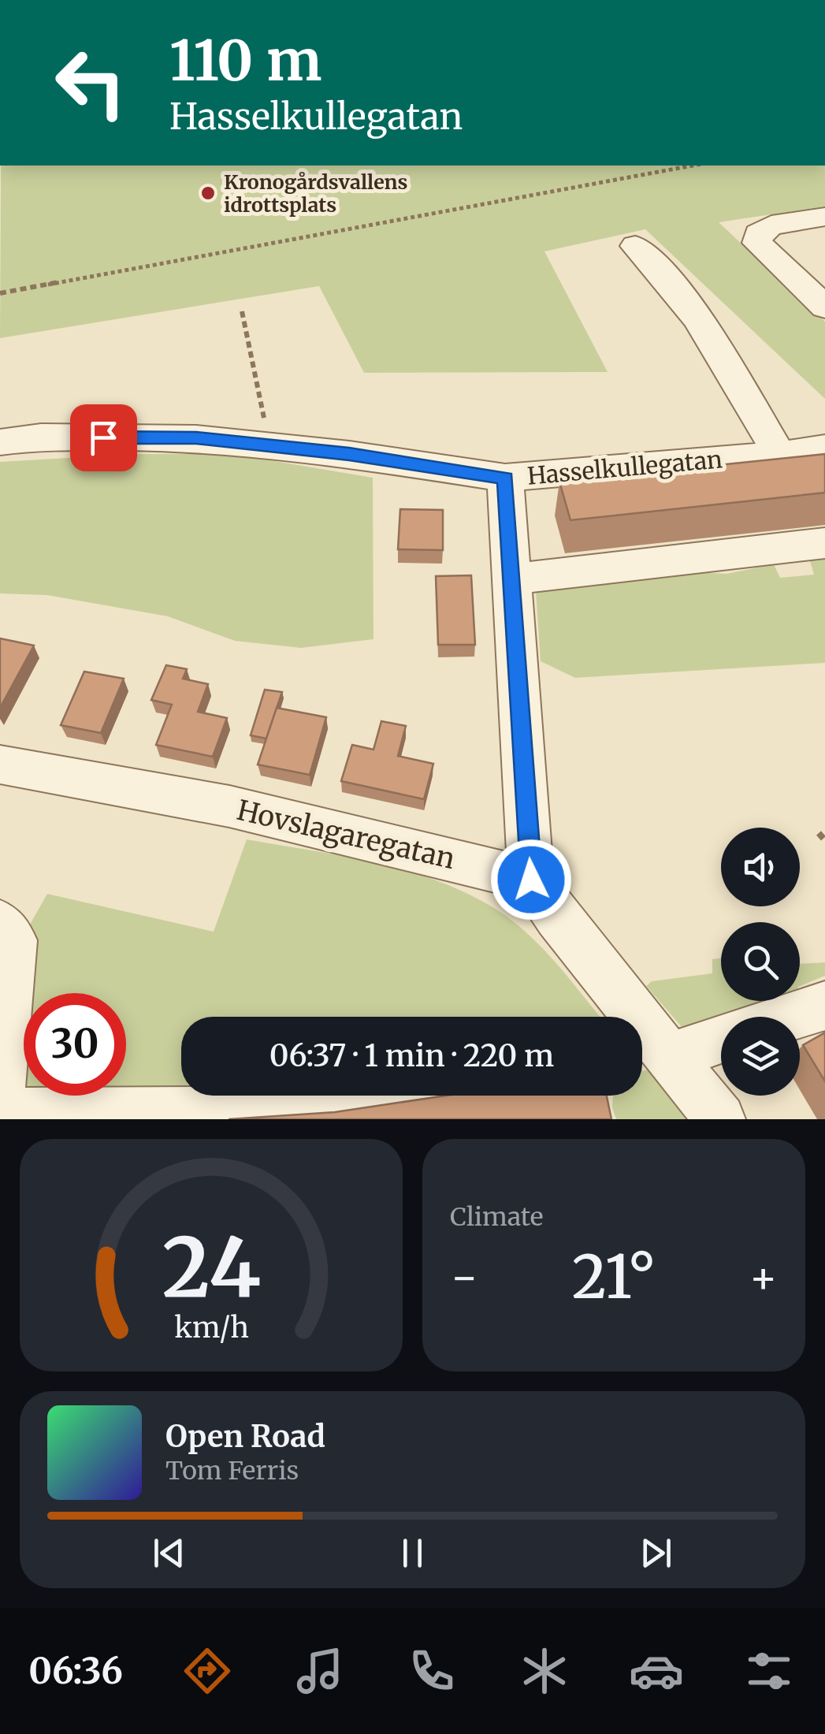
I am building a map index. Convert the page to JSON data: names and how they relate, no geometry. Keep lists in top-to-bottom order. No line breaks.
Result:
{"streets":{"street":["Hasselkullegatan","Hovslagaregatan"]},"places":["Kronogårdsvallens idrottsplats"],"page":{"turn":["110 m","Hasselkullegatan"],"limit":"30","trip":"06:37 · 1 min · 220 m","tile":"Climate","heat":["−","21°","+"],"song":["Open Road","Tom Ferris"],"tabs":"06:36","gauge":["24","km/h"]}}
